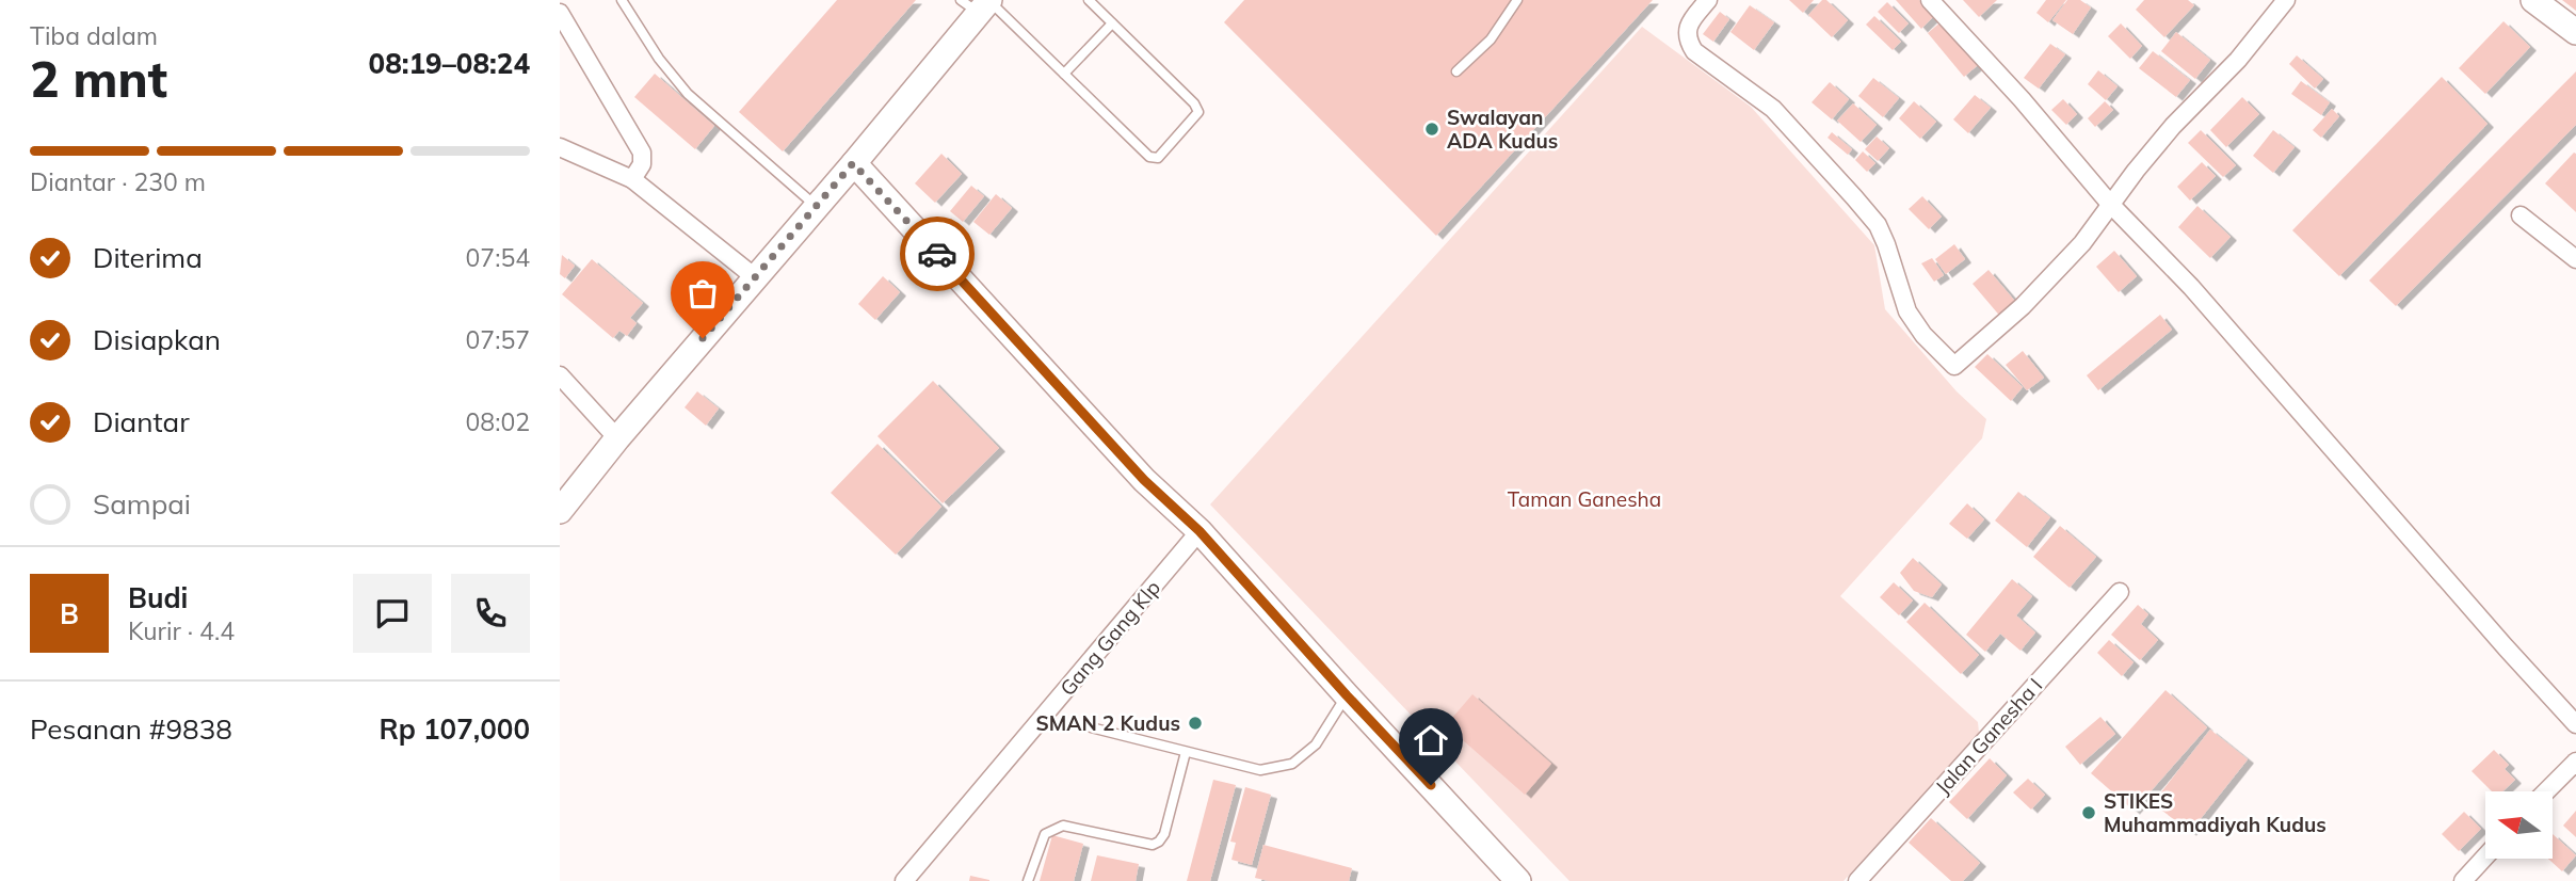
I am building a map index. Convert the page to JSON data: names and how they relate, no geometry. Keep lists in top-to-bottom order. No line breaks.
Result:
{"streets":{"street":["Gang Gang Klp","Jalan Ganesha I"]},"parks":["Taman Ganesha"],"places":["Swalayan ADA Kudus","SMAN 2 Kudus","STIKES Muhammadiyah Kudus"],"north":"left","page":{"heading":["2 mnt","Tiba dalam","08:19–08:24"],"panel":["Budi","Kurir · 4.4","Pesanan #9838","Rp 107,000"],"bar":"Diantar · 230 m","list":[["Diterima","07:54"],["Disiapkan","07:57"],["Diantar","08:02"],"Sampai"],"round":"B"}}
